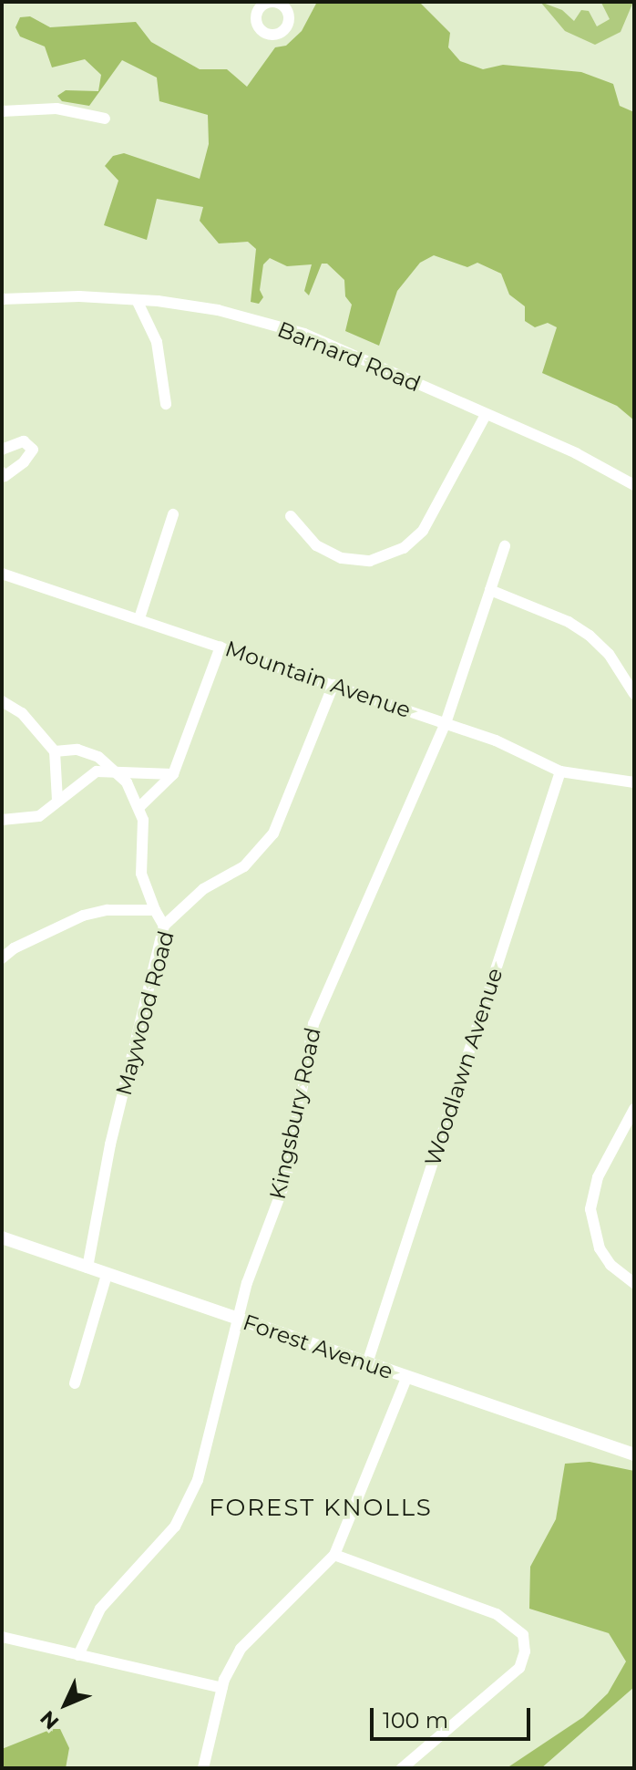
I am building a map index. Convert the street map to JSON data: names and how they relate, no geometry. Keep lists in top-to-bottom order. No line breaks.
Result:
{"streets":{"street":["Barnard Road","Mountain Avenue","Maywood Road","Woodlawn Avenue","Kingsbury Road","Forest Avenue"]},"crossings":[["Mountain Avenue","Maywood Road"],["Mountain Avenue","Woodlawn Avenue"],["Mountain Avenue","Kingsbury Road"],["Maywood Road","Forest Avenue"],["Woodlawn Avenue","Forest Avenue"],["Kingsbury Road","Forest Avenue"]],"districts":["FOREST KNOLLS"],"scale_bar":"100 m","north":"bottom left"}
